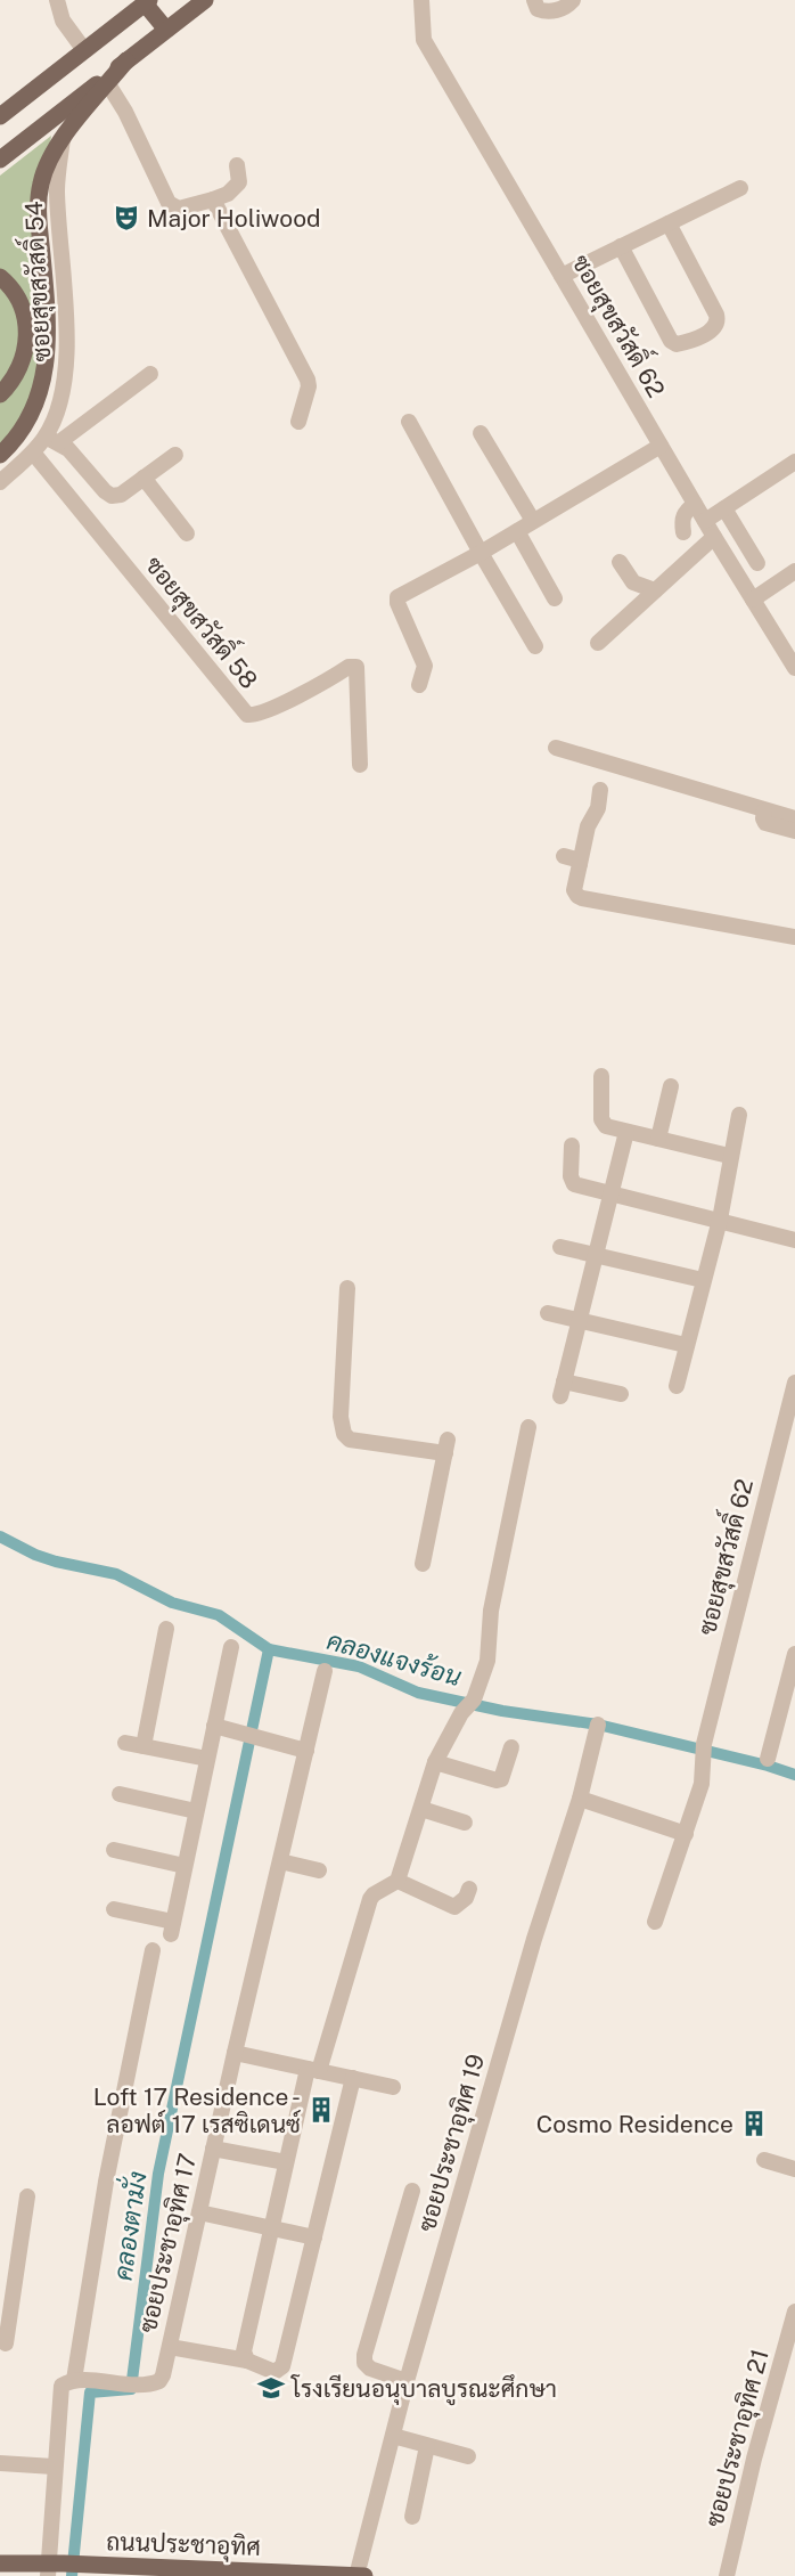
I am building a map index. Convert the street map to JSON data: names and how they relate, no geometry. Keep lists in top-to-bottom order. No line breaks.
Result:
{"streets":{"main road":["ถนนประชาอุทิศ"],"street":["ซอยสุขสวัสดิ์ 54","ซอยสุขสวัสดิ์ 62","ซอยสุขสวัสดิ์ 58","ซอยประชาอุทิศ 19","ซอยประชาอุทิศ 17","ซอยประชาอุทิศ 21"]},"crossings":[["ซอยสุขสวัสดิ์ 54","ซอยสุขสวัสดิ์ 58"],["ซอยประชาอุทิศ 19","ถนนประชาอุทิศ"]],"water":["คลองแจงร้อน","คลองตามั่ง"],"places":{"theatre":["Major Holiwood"],"building":["Loft 17 Residence - ลอฟต์ 17 เรสซิเดนซ์","Cosmo Residence"],"school or university":["โรงเรียนอนุบาลบูรณะศึกษา"]}}
